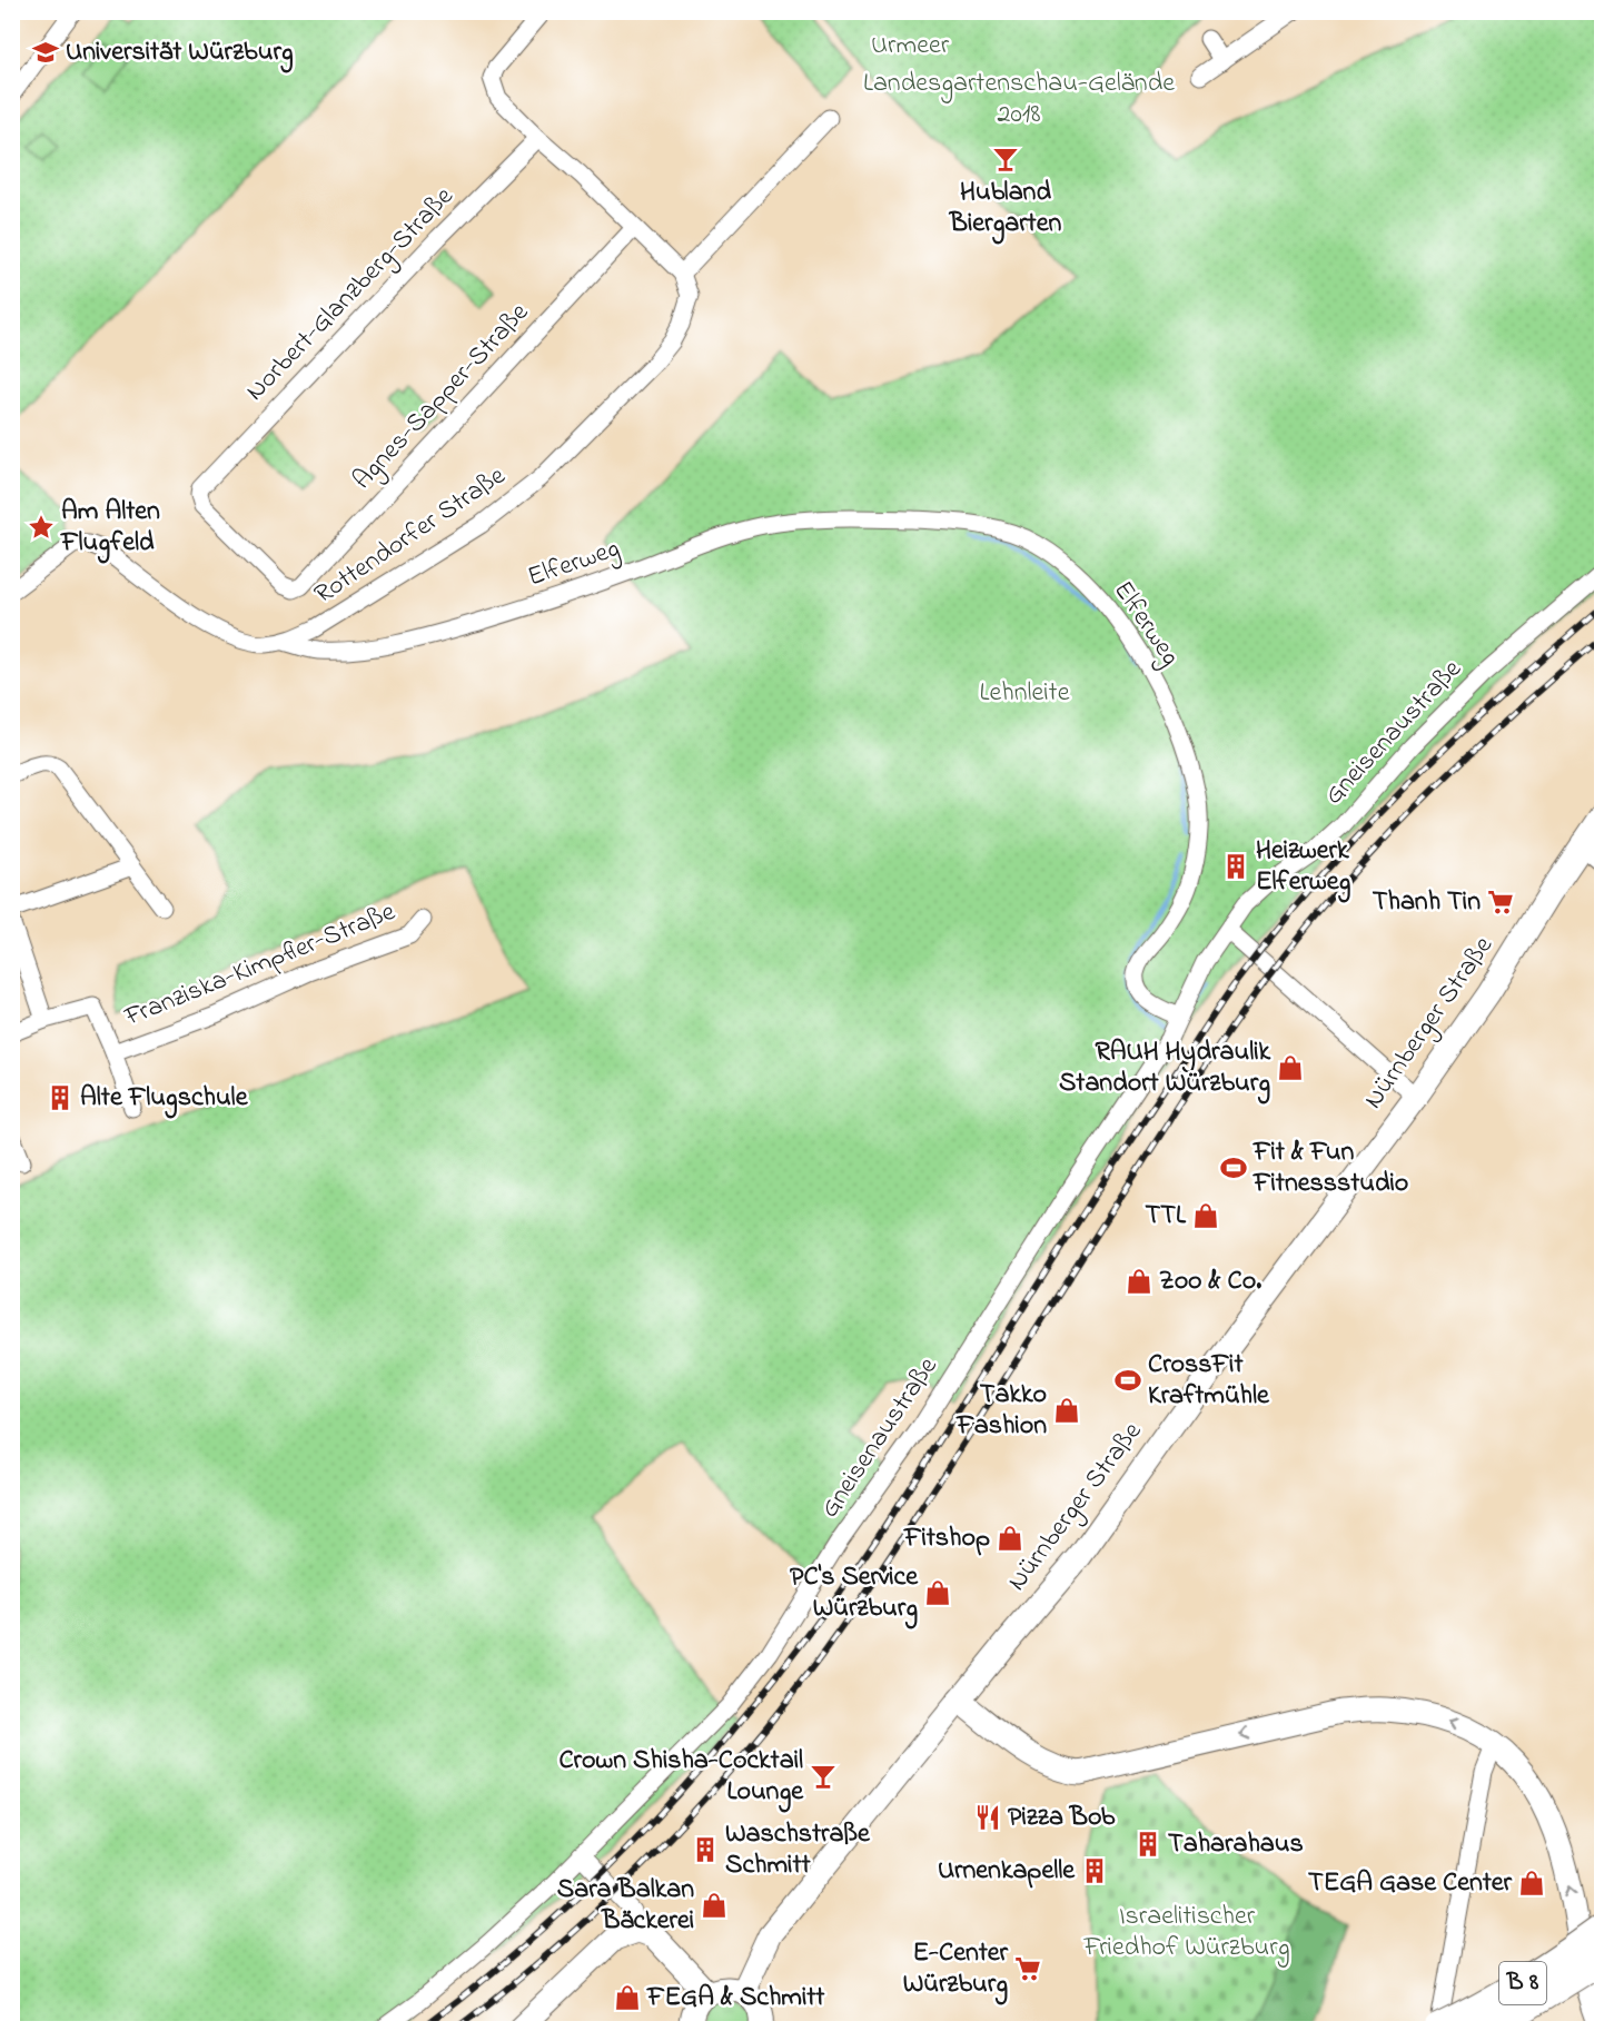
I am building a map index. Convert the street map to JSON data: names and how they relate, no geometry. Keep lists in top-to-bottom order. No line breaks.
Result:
{"streets":{"highway":["B 8"],"street":["Norbert-Glanzberg-Straße","Agnes-Sapper-Straße","Rottendorfer Straße","Elferweg","Gneisenaustraße","Franziska-Kimpfler-Straße","Nürnberger Straße"]},"crossings":[["Norbert-Glanzberg-Straße","Agnes-Sapper-Straße"],["Rottendorfer Straße","Elferweg"],["Elferweg","Gneisenaustraße"]],"parks":["Urmeer","Landesgartenschau-Gelände 2018","Lehnleite","Israelitischer Friedhof Würzburg"],"places":{"school or university":["Universität Würzburg"],"bar":["Hubland Biergarten","Crown Shisha-Cocktail Lounge"],"place":["Am Alten Flugfeld"],"building":["Heizwerk Elferweg","Alte Flugschule","Taharahaus","Waschstraße Schmitt","Urnenkapelle"],"supermarket":["Thanh Tin","E-Center Würzburg"],"shop":["RAUH Hydraulik Standort Würzburg","TTL","Zoo & Co.","Takko Fashion","Fitshop","PC's Service Würzburg","TEGA Gase Center","Sara Balkan Bäckerei","FEGA & Schmitt"],"sports":["Fit & Fun Fitnessstudio","CrossFit Kraftmühle"],"restaurant":["Pizza Bob"]}}
